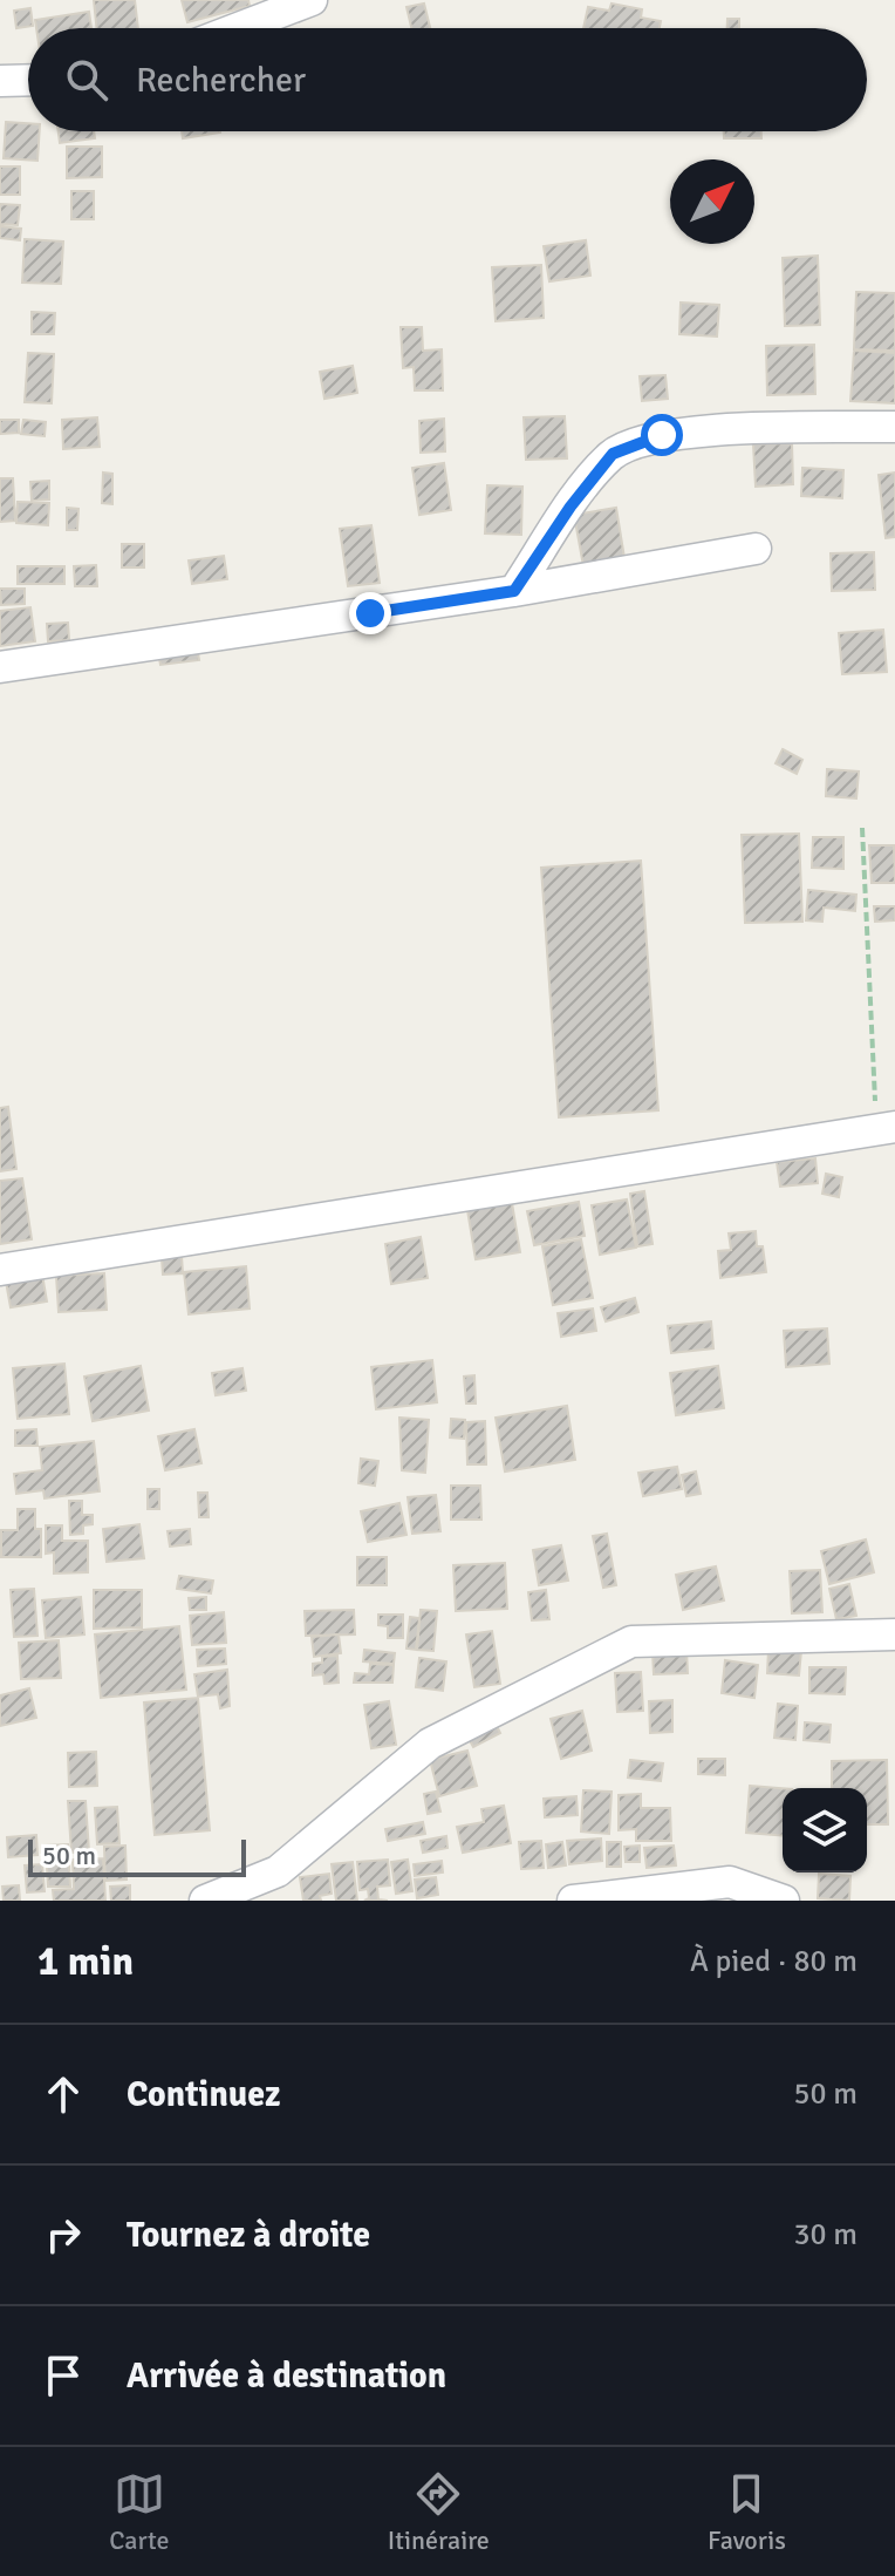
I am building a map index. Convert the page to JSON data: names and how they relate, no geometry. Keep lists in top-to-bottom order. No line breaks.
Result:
{"scale_bar":"50 m","north":"top right","page":{"search":"Rechercher","scale":"50 m","heading":["1 min","À pied · 80 m"],"list":[["Continuez","50 m"],["Tournez à droite","30 m"],"Arrivée à destination"],"nav":["Carte","Itinéraire","Favoris"]}}
